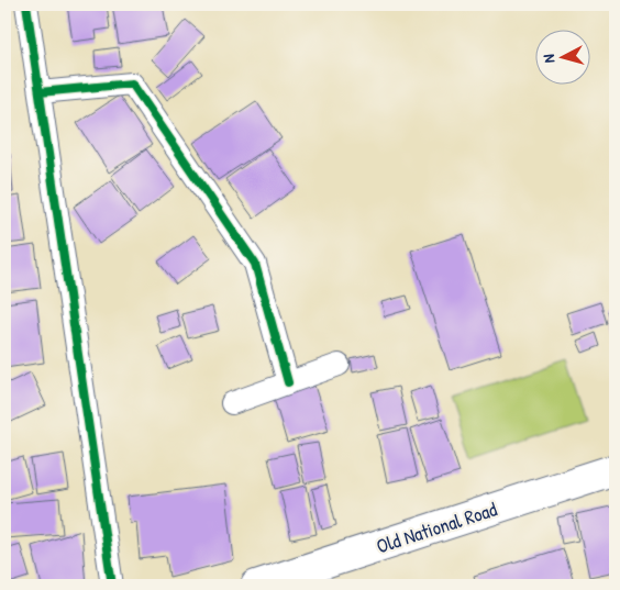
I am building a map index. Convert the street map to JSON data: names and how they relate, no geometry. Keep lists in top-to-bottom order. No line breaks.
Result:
{"streets":{"main road":["Old National Road"]},"north":"left"}
